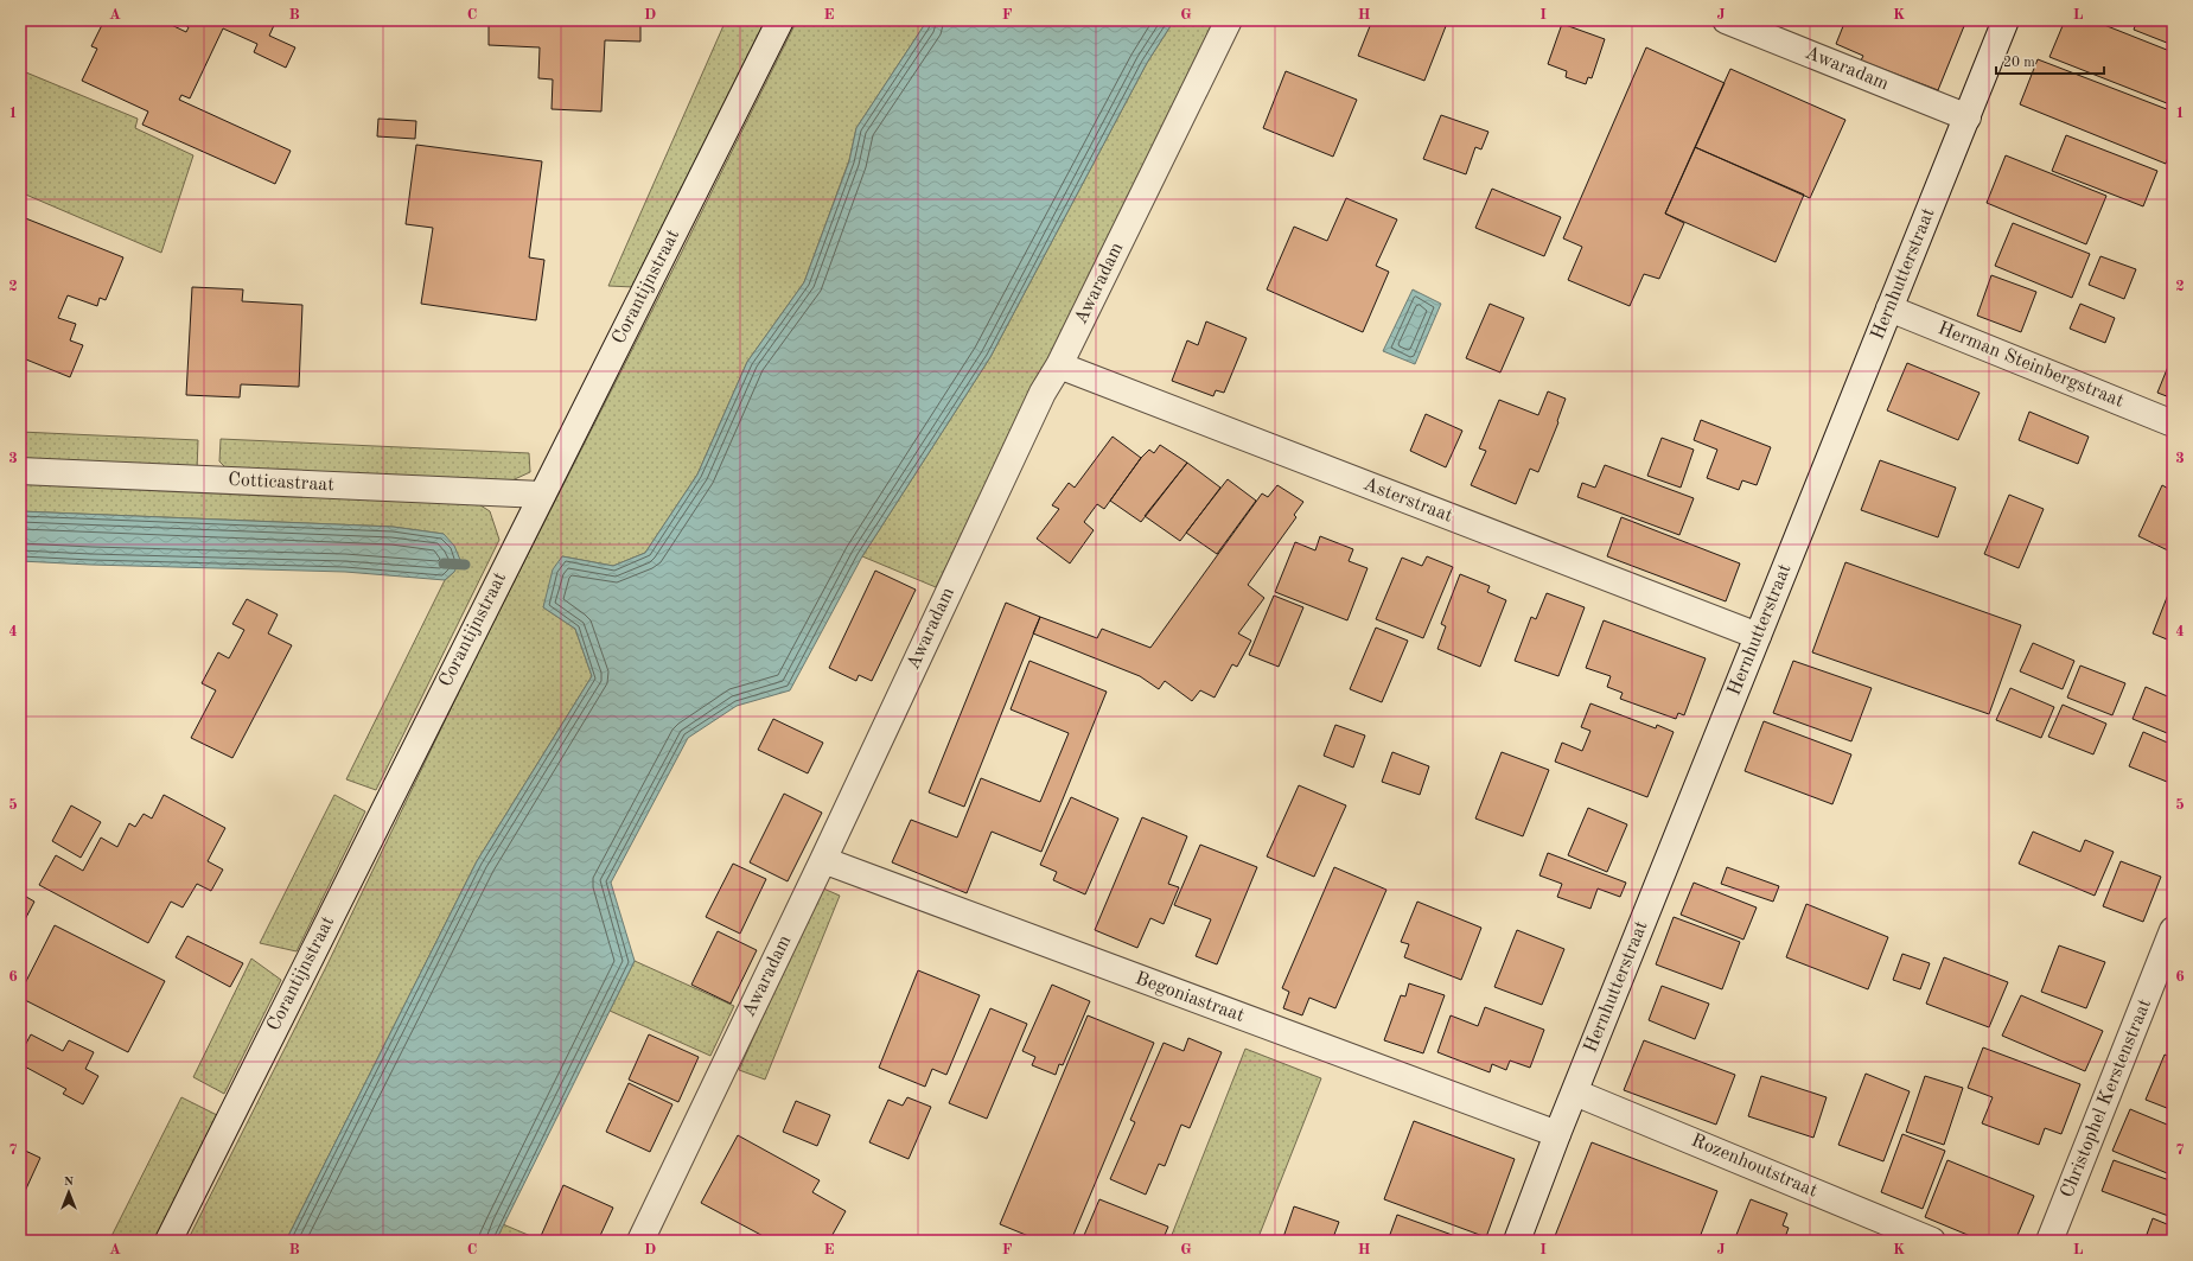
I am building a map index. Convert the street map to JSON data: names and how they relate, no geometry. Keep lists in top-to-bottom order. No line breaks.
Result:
{"streets":{"street":["Awaradam","Hernhutterstraat","Corantijnstraat","Herman Steinbergstraat","Cotticastraat","Asterstraat","Begoniastraat","Christophel Kerstenstraat","Rozenhoutstraat"]},"crossings":[["Awaradam","Hernhutterstraat"],["Awaradam","Asterstraat"],["Awaradam","Begoniastraat"],["Hernhutterstraat","Herman Steinbergstraat"],["Hernhutterstraat","Asterstraat"],["Hernhutterstraat","Begoniastraat"],["Hernhutterstraat","Rozenhoutstraat"],["Corantijnstraat","Cotticastraat"]],"scale_bar":"20 m","north":"top","grid":{"columns":["A","B","C","D","E","F","G","H","I","J","K","L"],"rows":["1","2","3","4","5","6","7"]}}
